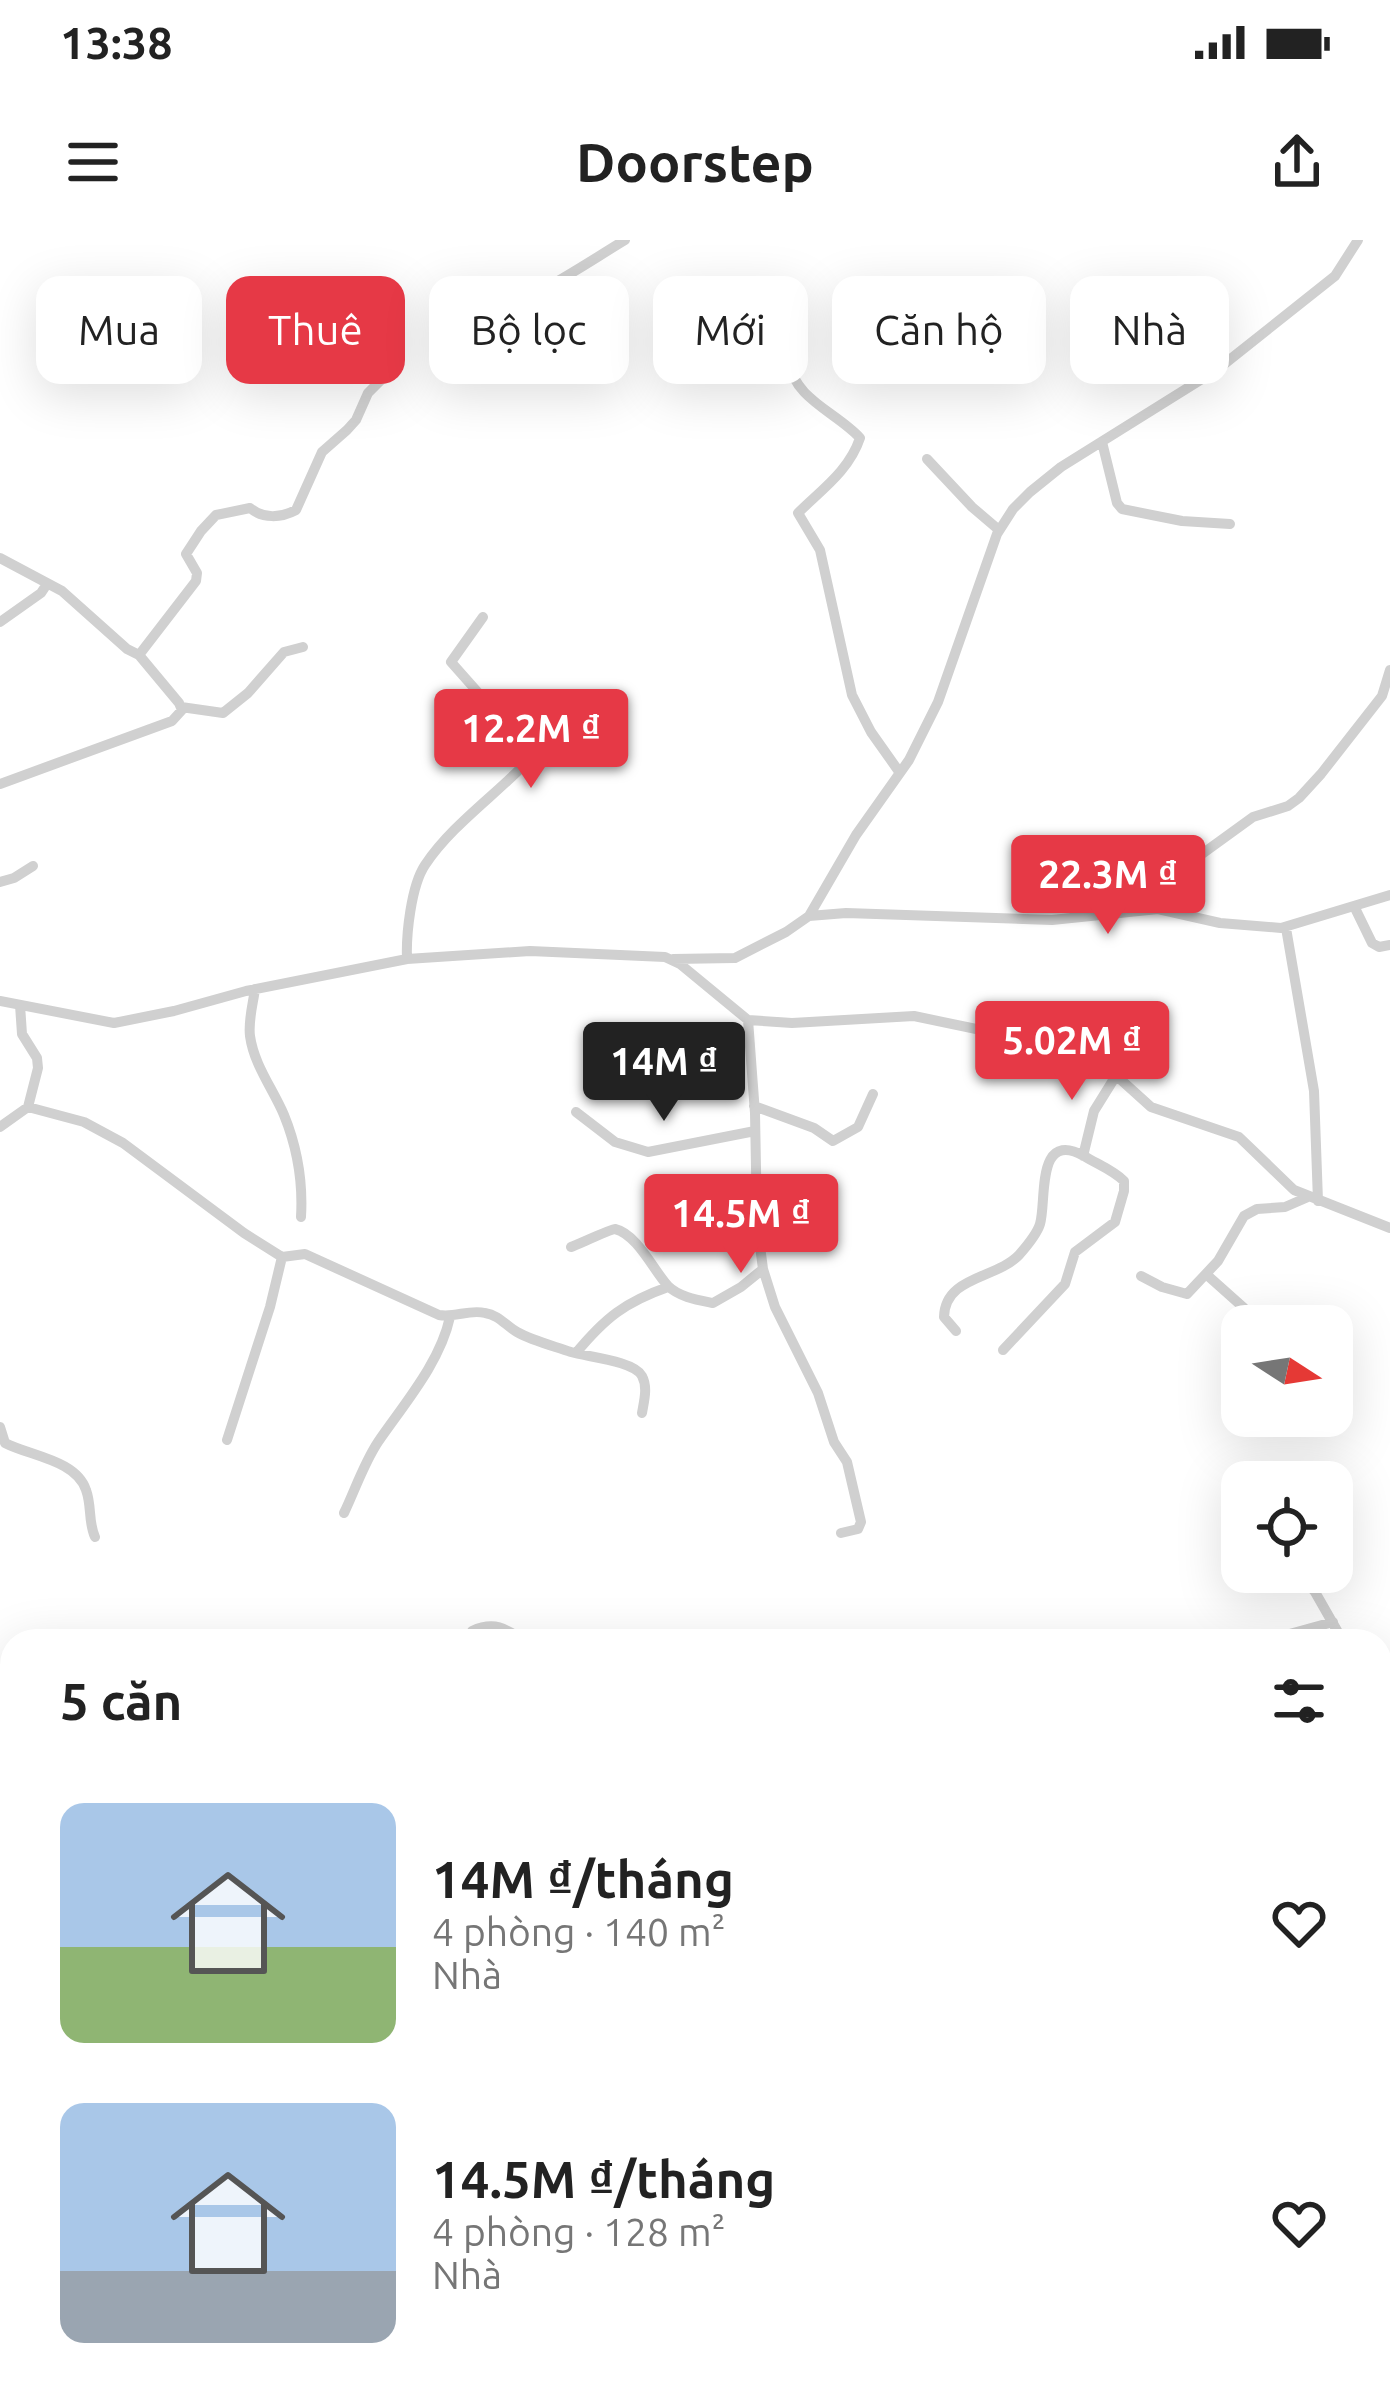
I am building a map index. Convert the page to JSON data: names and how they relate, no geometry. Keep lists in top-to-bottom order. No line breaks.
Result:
{"north":"right","page":{"status":"13:38","header":"Doorstep","chip":["Mua","Thuê","Bộ lọc","Mới","Căn hộ","Nhà"],"price":["12.2M ₫","22.3M ₫","5.02M ₫","14M ₫","14.5M ₫"],"heading":"5 căn","list":[{"name":"14M ₫/tháng","note":"4 phòng · 140 m² · Nhà"},{"name":"14.5M ₫/tháng","note":"4 phòng · 128 m² · Nhà"}]}}
